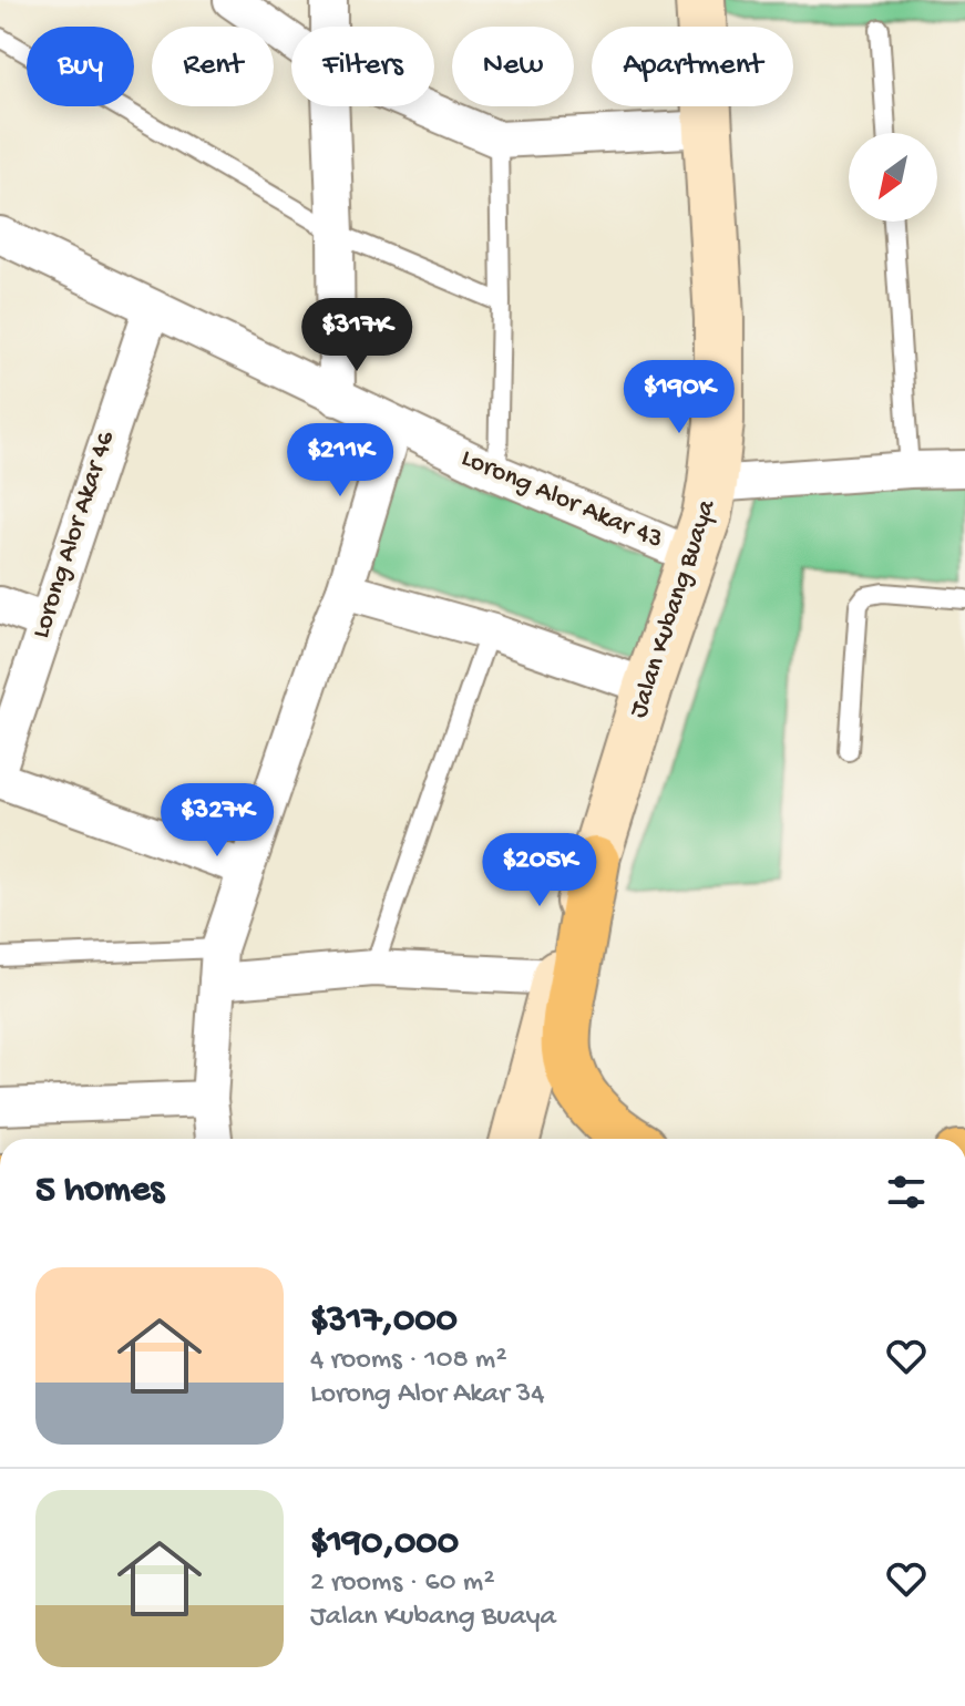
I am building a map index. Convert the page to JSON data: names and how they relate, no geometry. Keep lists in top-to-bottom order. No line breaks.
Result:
{"streets":{"street":["Lorong Alor Akar 43","Lorong Alor Akar 46","Jalan Kubang Buaya"]},"crossings":[["Lorong Alor Akar 43","Lorong Alor Akar 46"],["Lorong Alor Akar 43","Jalan Kubang Buaya"]],"north":"bottom left","page":{"chip":["Buy","Rent","Filters","New","Apartment"],"price":["$317K","$190K","$211K","$327K","$205K"],"heading":"5 homes","list":[{"name":"$317,000","note":"4 rooms · 108 m² · Lorong Alor Akar 34"},{"name":"$190,000","note":"2 rooms · 60 m² · Jalan Kubang Buaya"}]}}
